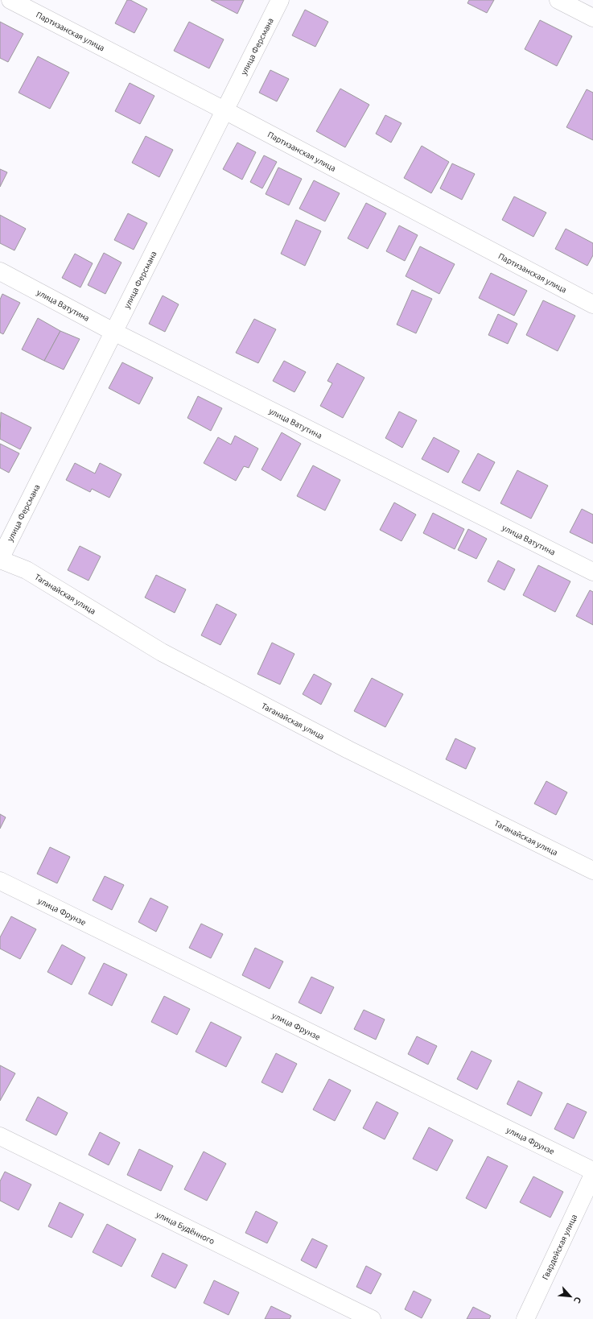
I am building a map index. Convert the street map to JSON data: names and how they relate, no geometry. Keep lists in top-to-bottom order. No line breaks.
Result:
{"streets":{"street":["Партизанская улица","улица Ферсмана","улица Ватутина","Таганайская улица","улица Фрунзе","улица Будённого","Гвардейская улица"]},"crossings":[["Партизанская улица","улица Ферсмана"],["улица Ферсмана","улица Ватутина"],["улица Ферсмана","Таганайская улица"]],"north":"bottom right"}
